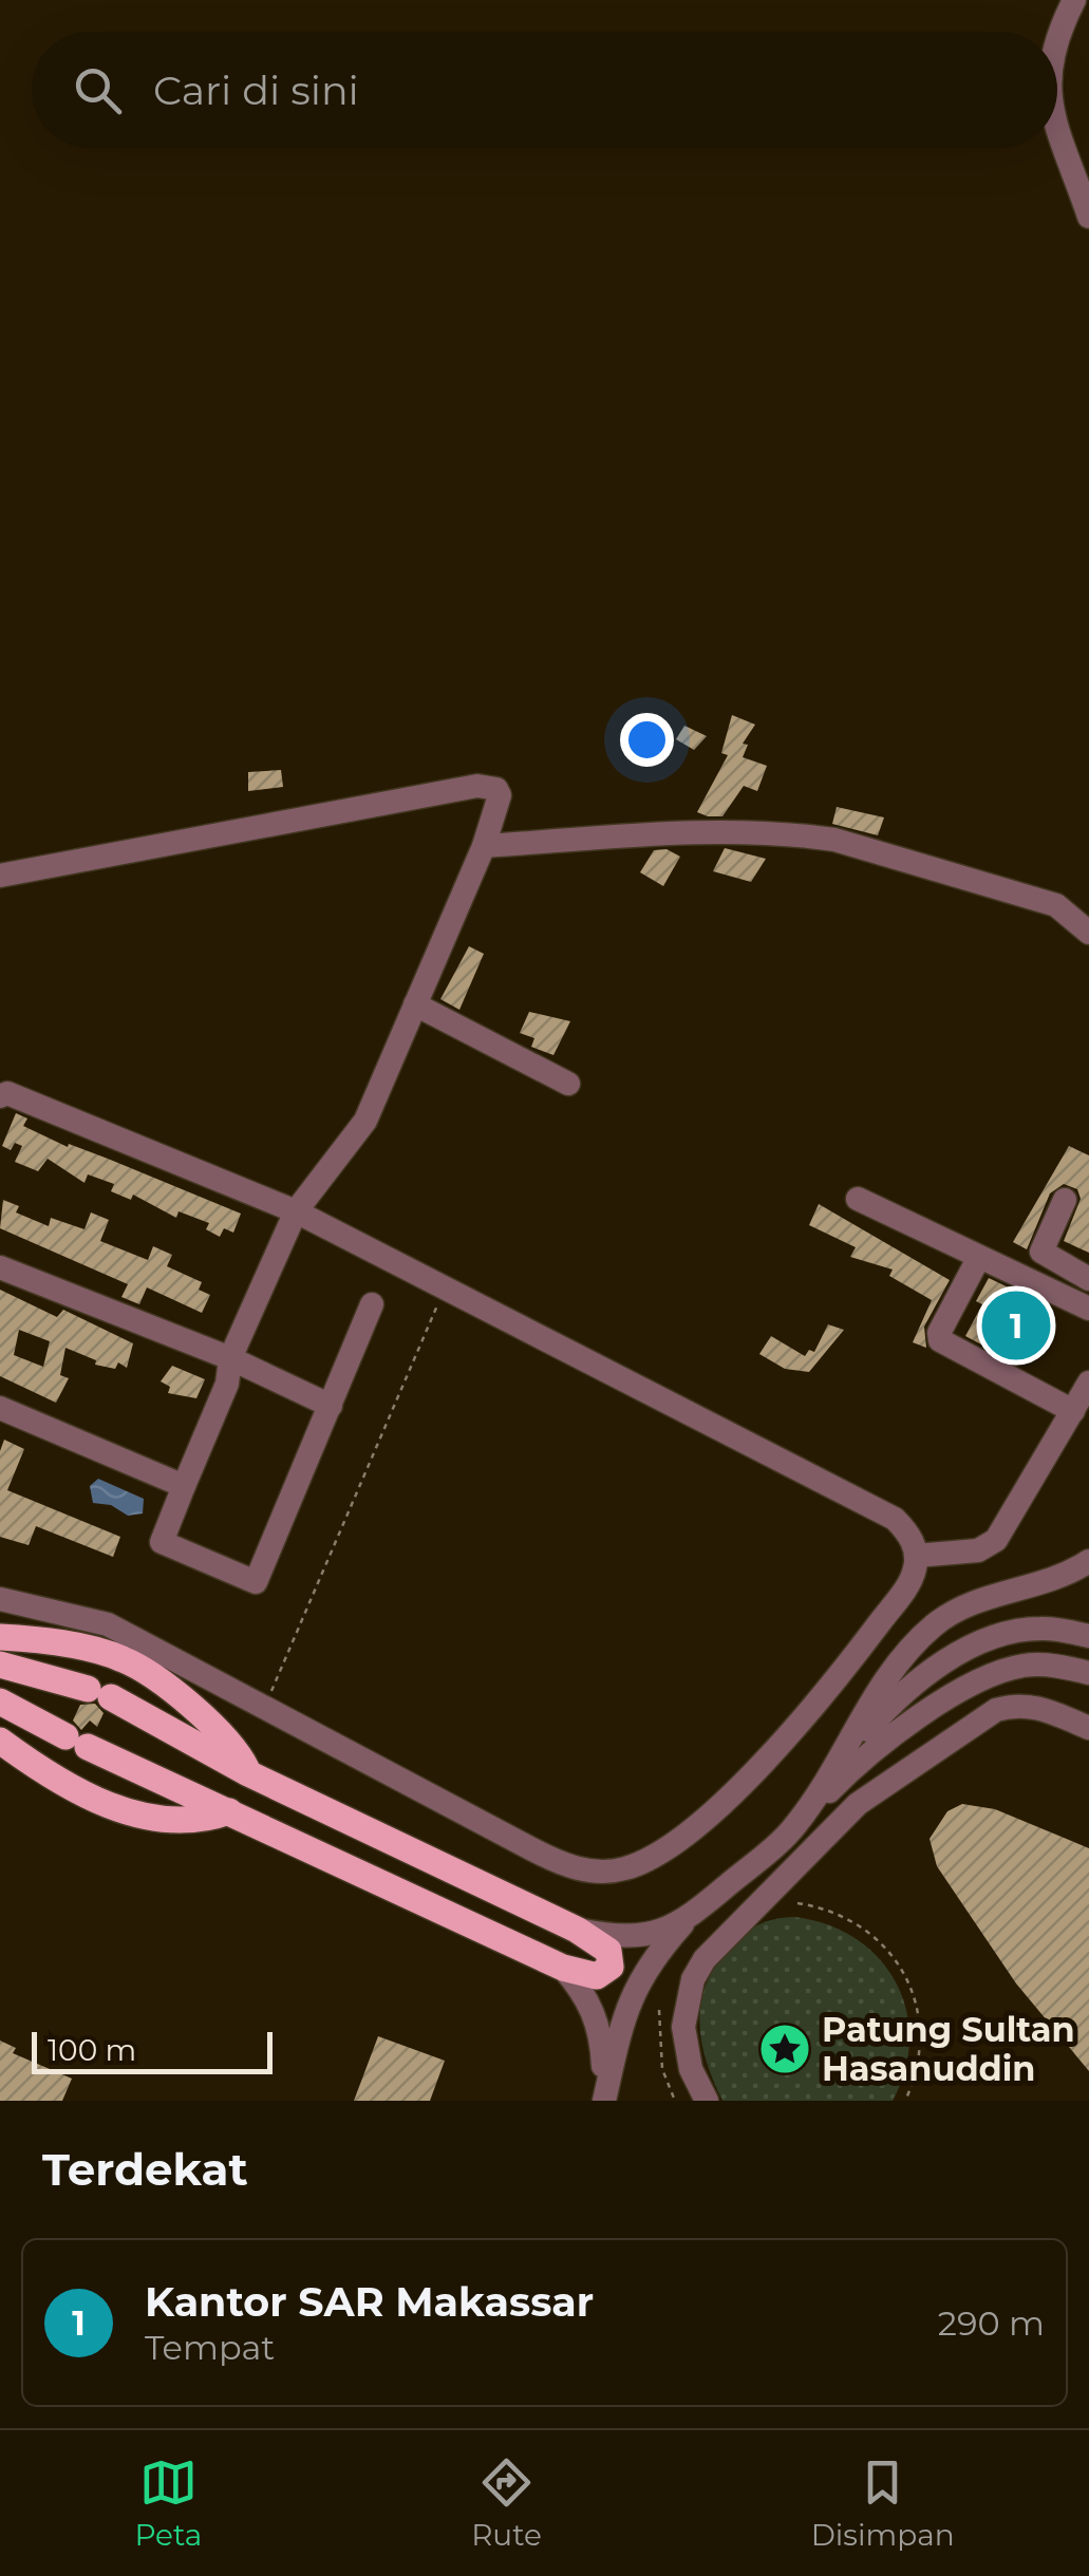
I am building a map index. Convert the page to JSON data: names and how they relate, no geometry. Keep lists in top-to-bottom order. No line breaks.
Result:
{"places":{"place":["Patung Sultan Hasanuddin"]},"scale_bar":"100 m","page":{"search":"Cari di sini","pins":"1","scale":"100 m","heading":"Terdekat","list":[{"mark":"1","name":"Kantor SAR Makassar","note":"Tempat","value":"290 m"}],"nav":["Peta","Rute","Disimpan"]}}
